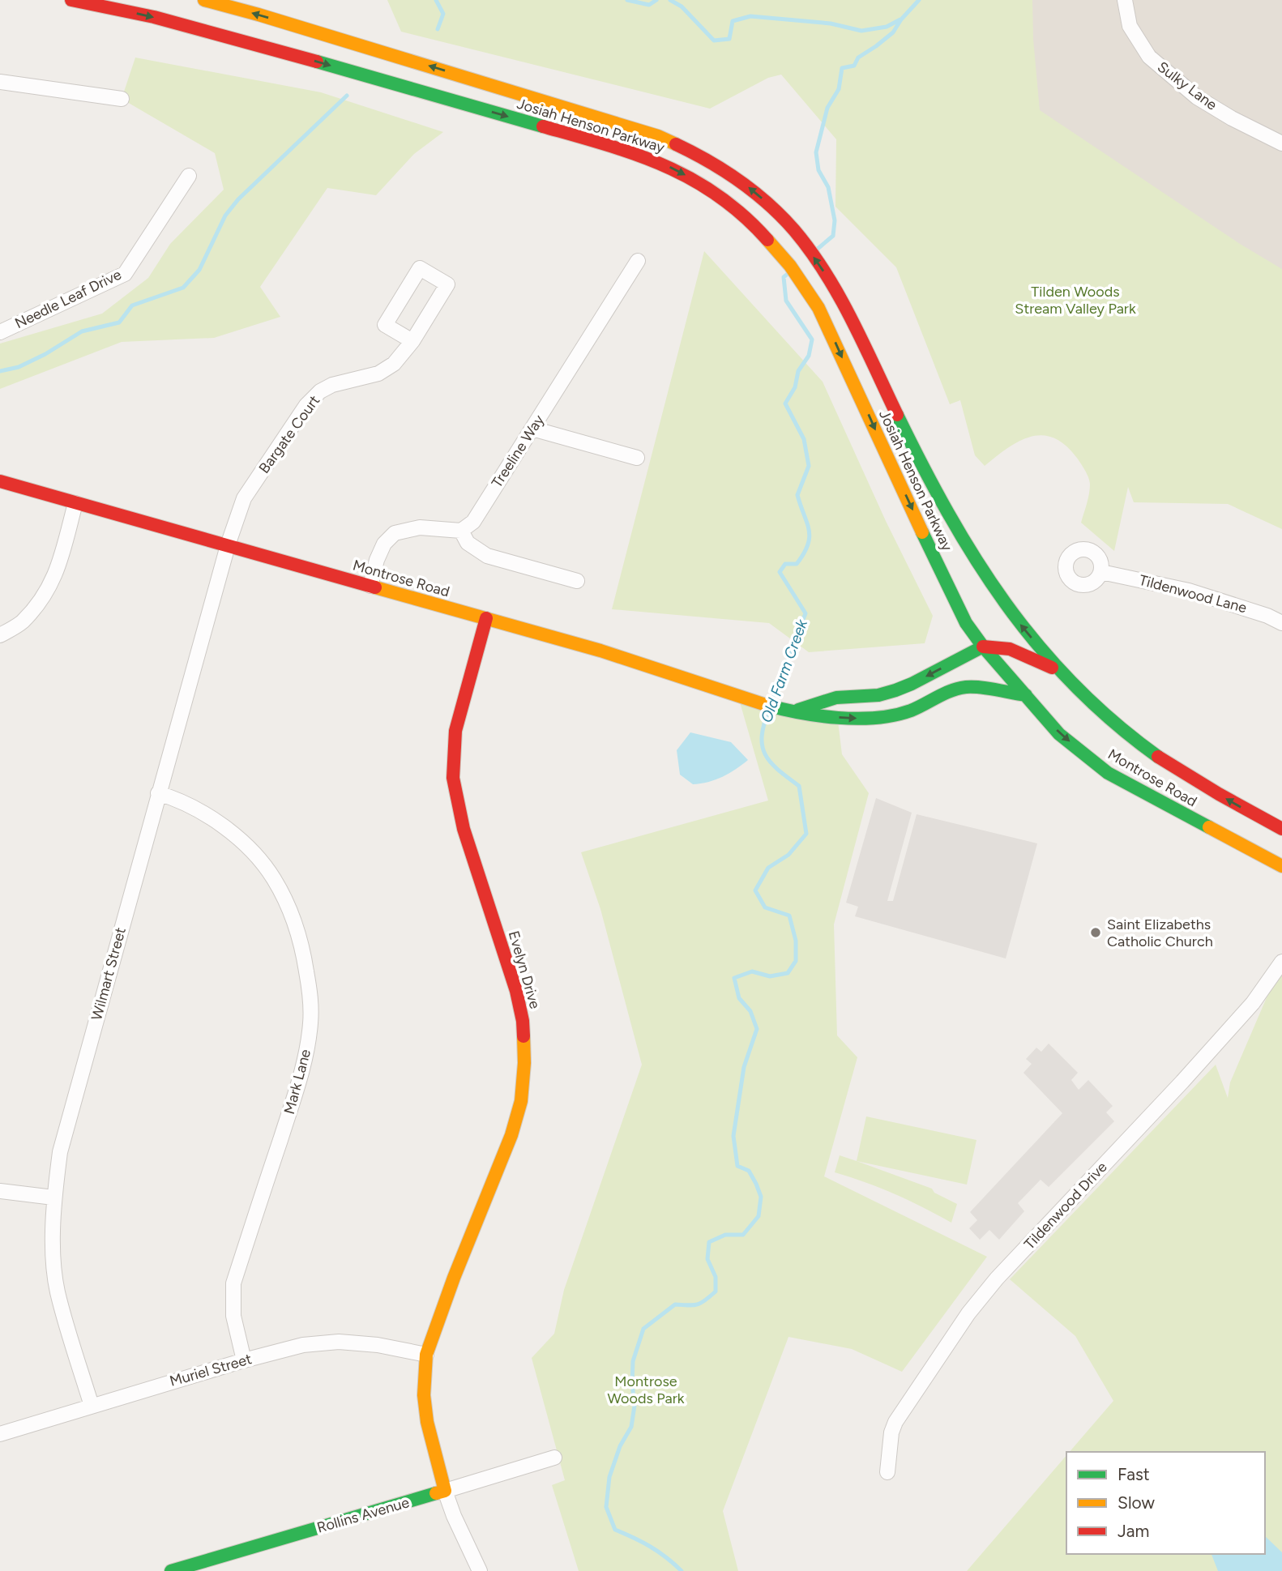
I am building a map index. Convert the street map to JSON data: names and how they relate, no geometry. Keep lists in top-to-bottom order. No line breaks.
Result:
{"streets":{"main road":["Josiah Henson Parkway","Montrose Road","Evelyn Drive","Rollins Avenue"],"street":["Sulky Lane","Needle Leaf Drive","Bargate Court","Treeline Way","Tildenwood Lane","Wilmart Street","Mark Lane","Tildenwood Drive","Muriel Street"]},"crossings":[["Josiah Henson Parkway","Montrose Road"],["Bargate Court","Montrose Road"],["Bargate Court","Wilmart Street"],["Montrose Road","Evelyn Drive"],["Montrose Road","Wilmart Street"],["Evelyn Drive","Muriel Street"],["Evelyn Drive","Rollins Avenue"],["Wilmart Street","Mark Lane"],["Wilmart Street","Muriel Street"],["Mark Lane","Muriel Street"]],"water":["Old Farm Creek"],"parks":["Tilden Woods Stream Valley Park","Montrose Woods Park"],"places":["Saint Elizabeths Catholic Church"],"legend":["Fast","Slow","Jam"]}
